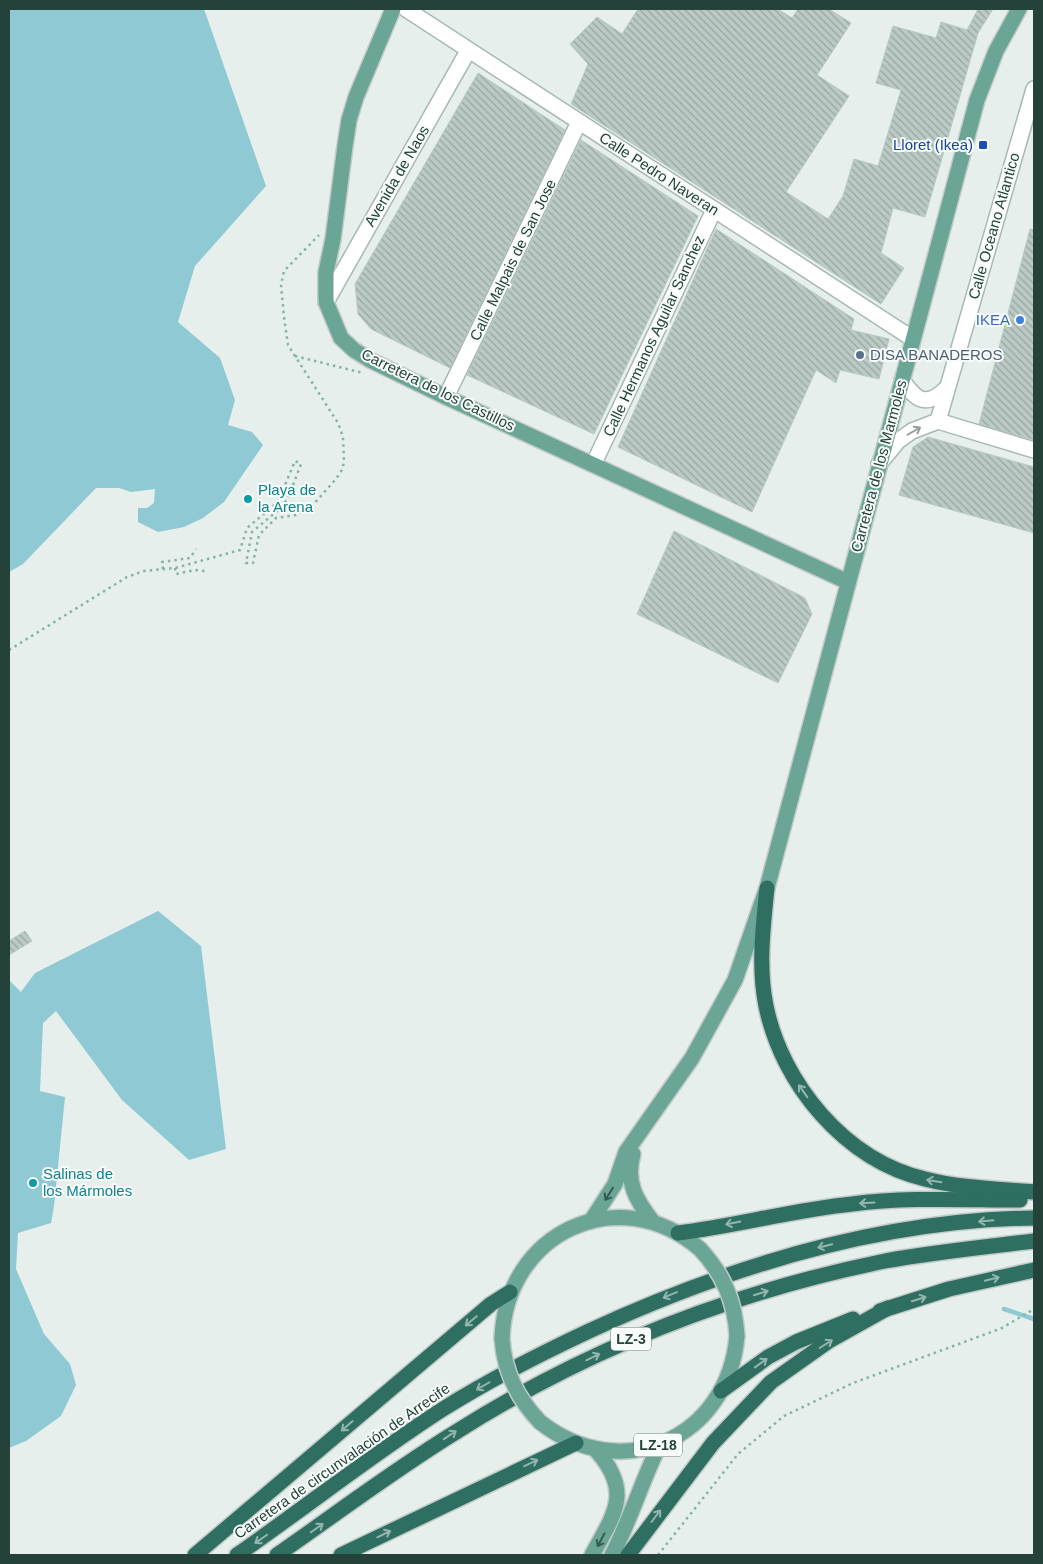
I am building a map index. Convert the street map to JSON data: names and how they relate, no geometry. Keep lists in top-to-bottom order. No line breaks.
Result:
{"streets":{"highway":["LZ-3","Carretera de circunvalación de Arrecife"],"main road":["Carretera de los Castillos","Carretera de los Marmoles","LZ-18"],"street":["Calle Pedro Naveran","Avenida de Naos","Calle Oceano Atlantico","Calle Malpais de San Jose","Calle Hermanos Aguilar Sanchez"]},"crossings":[["Calle Pedro Naveran","Avenida de Naos"],["Calle Pedro Naveran","Calle Malpais de San Jose"],["Calle Pedro Naveran","Calle Hermanos Aguilar Sanchez"],["Calle Pedro Naveran","Carretera de los Marmoles"],["Avenida de Naos","Carretera de los Castillos"],["Calle Malpais de San Jose","Carretera de los Castillos"],["Calle Hermanos Aguilar Sanchez","Carretera de los Castillos"],["Carretera de los Castillos","Carretera de los Marmoles"],["Carretera de los Marmoles","LZ-18"]],"places":{"transit":["Lloret (Ikea)"],"other":["IKEA","DISA BANADEROS","Playa de la Arena","Salinas de los Mármoles"]}}
